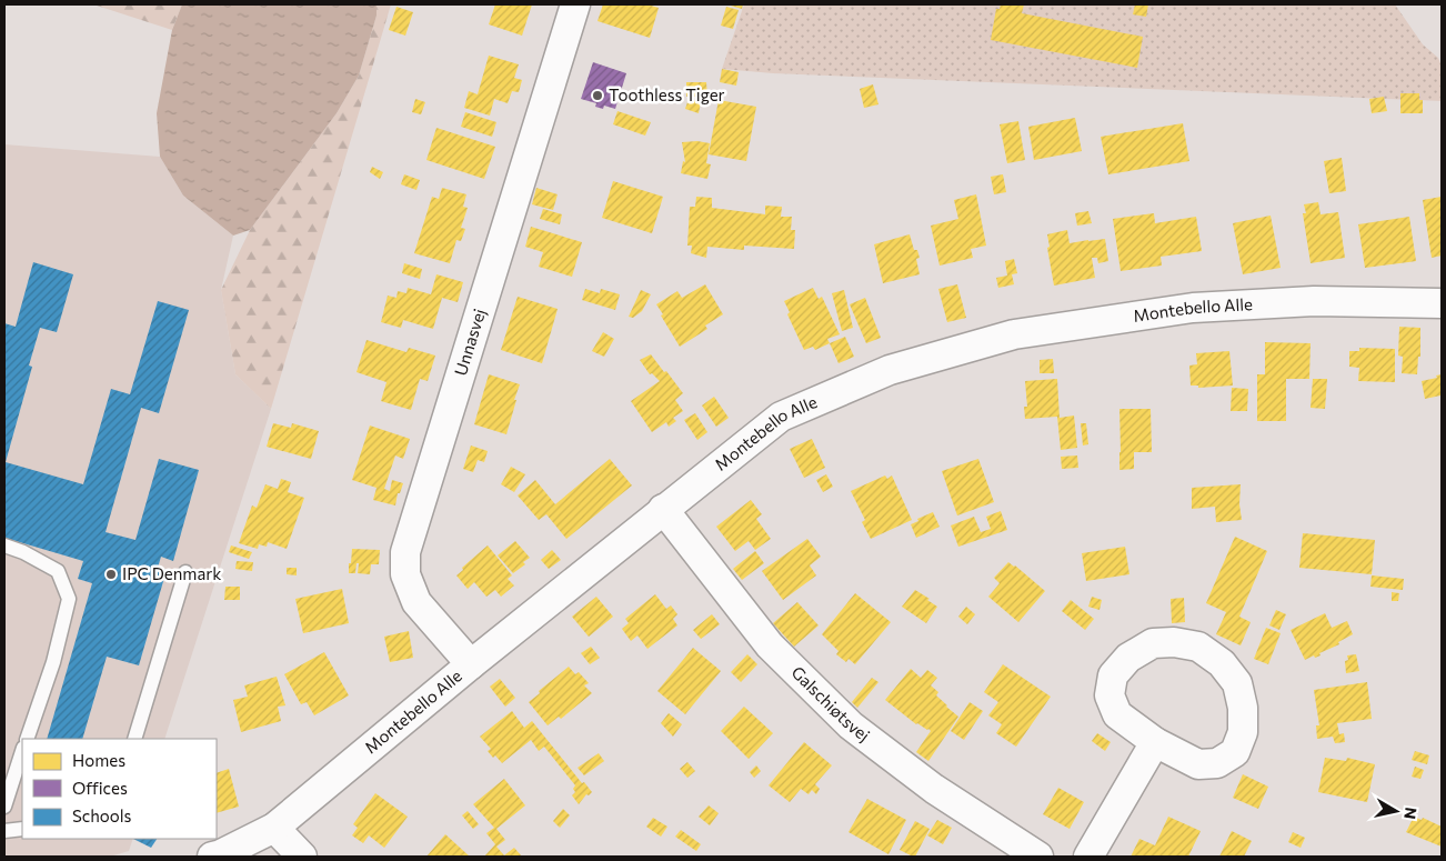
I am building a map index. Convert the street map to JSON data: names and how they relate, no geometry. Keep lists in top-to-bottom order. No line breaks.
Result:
{"streets":{"street":["Montebello Alle","Unnasvej","Galschiøtsvej"]},"crossings":[["Montebello Alle","Unnasvej"],["Montebello Alle","Galschiøtsvej"]],"places":["Toothless Tiger","IPC Denmark"],"legend":["Homes","Offices","Schools"],"north":"right"}
